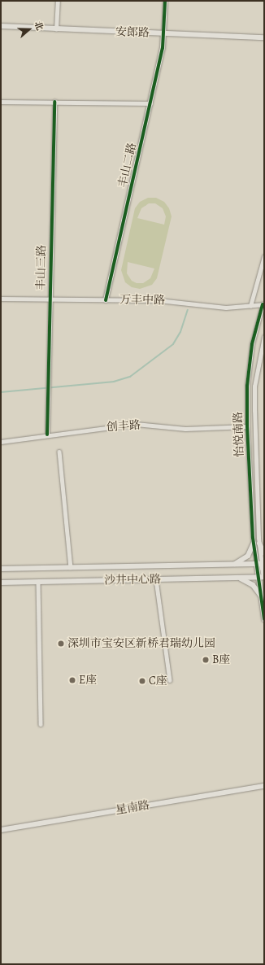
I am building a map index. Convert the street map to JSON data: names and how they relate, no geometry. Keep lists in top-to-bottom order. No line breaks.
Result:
{"streets":{"street":["安郎路","丰山二路","丰山三路","万丰中路","创丰路","怡悦南路","沙井中心路","星南路"]},"crossings":[["安郎路","丰山二路"],["丰山二路","万丰中路"],["丰山三路","万丰中路"],["丰山三路","创丰路"],["万丰中路","怡悦南路"],["创丰路","怡悦南路"],["怡悦南路","沙井中心路"]],"places":["深圳市宝安区新桥君瑞幼儿园","B座","E座","C座"],"north":"right"}
